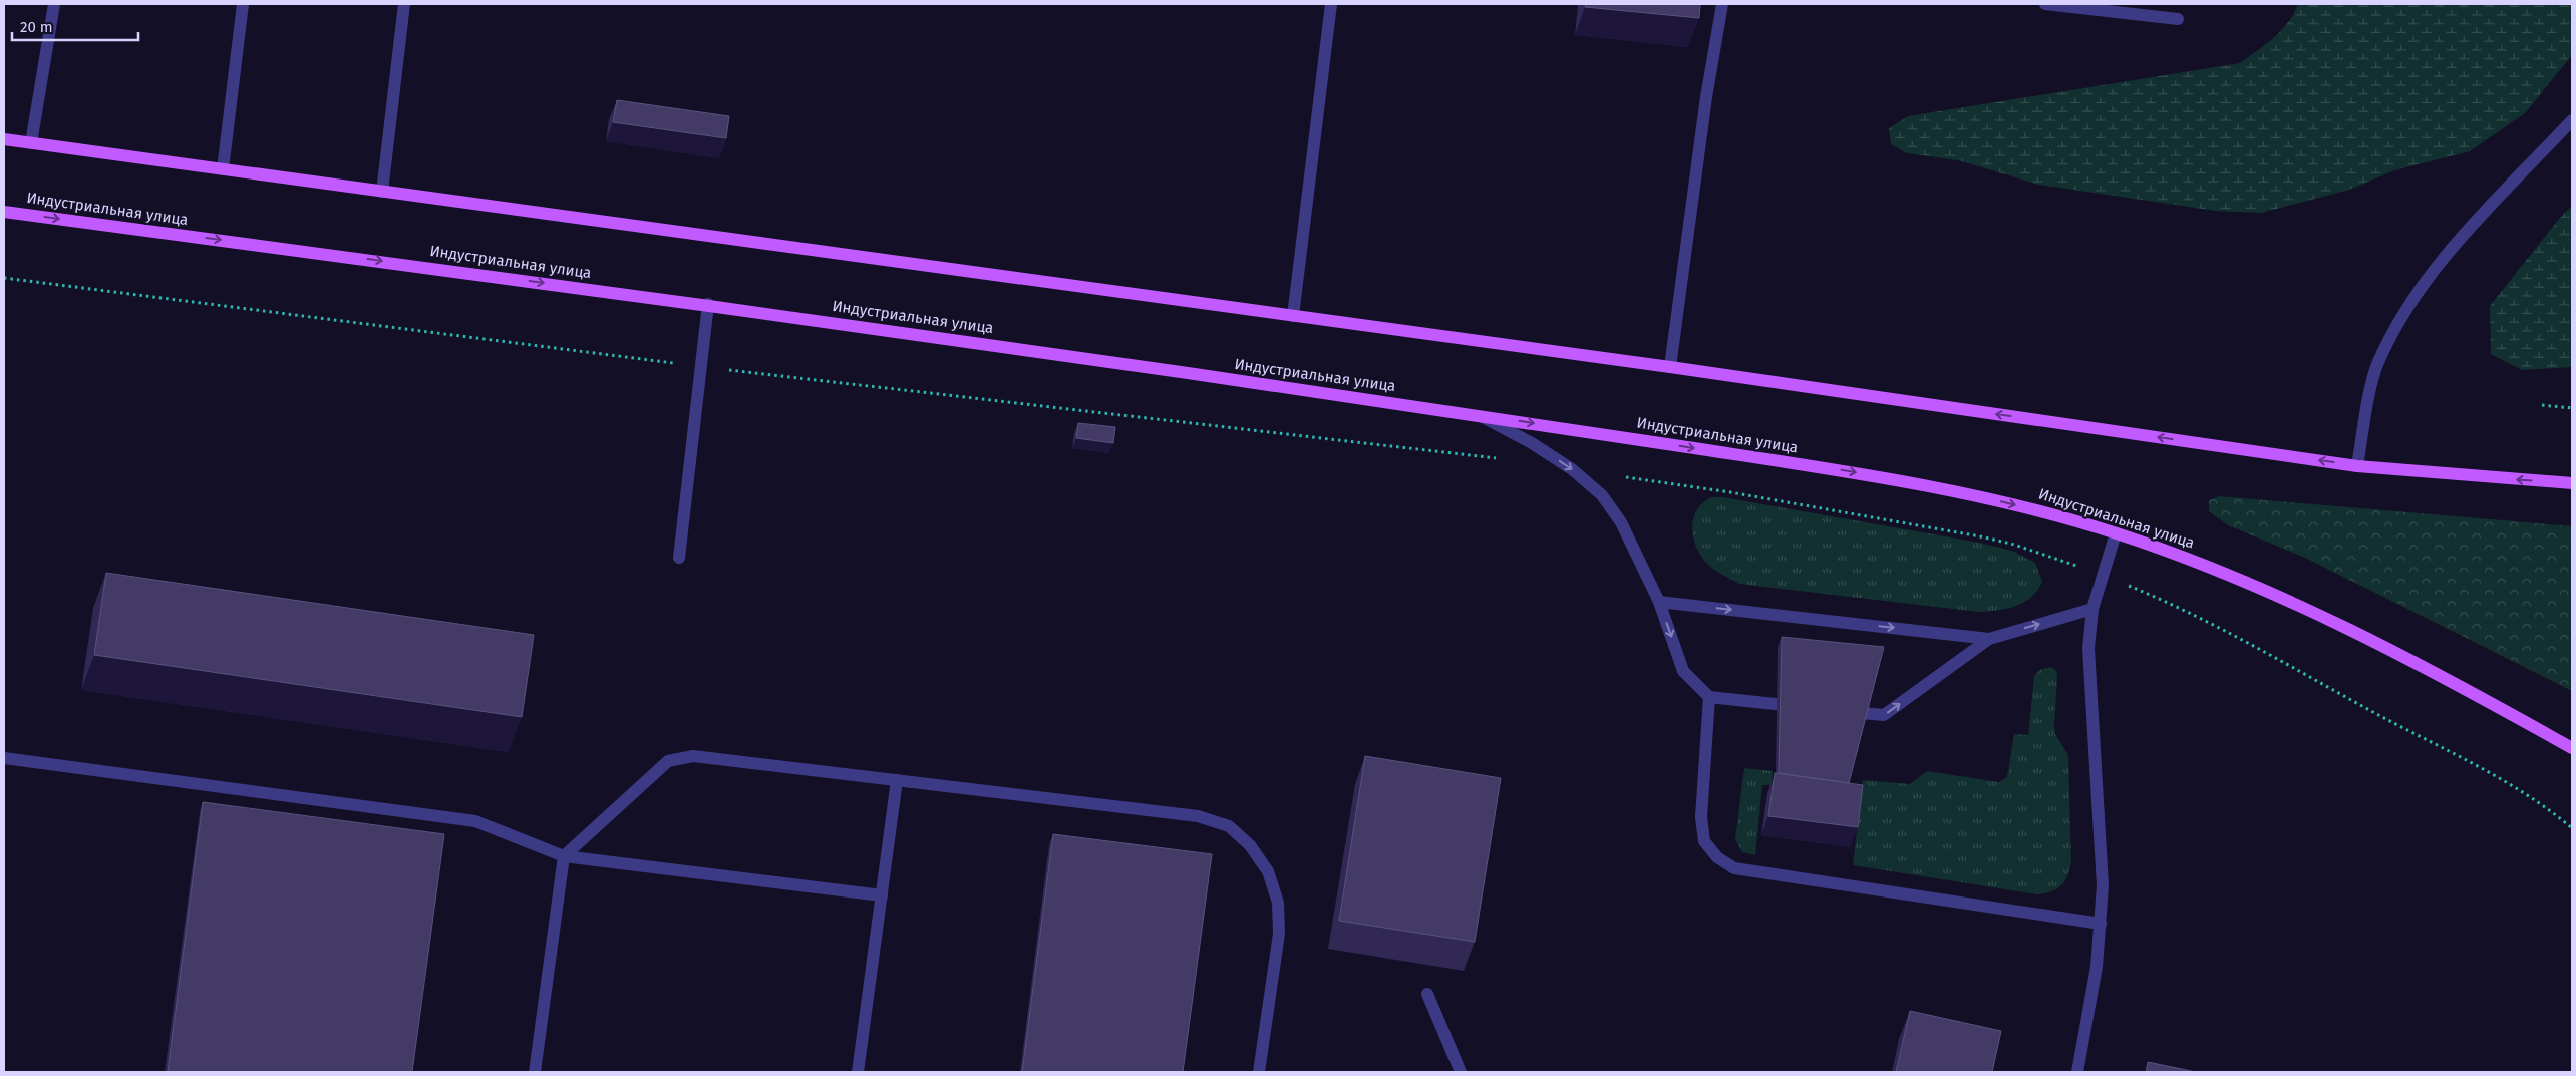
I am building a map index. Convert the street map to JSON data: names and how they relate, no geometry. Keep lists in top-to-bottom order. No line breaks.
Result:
{"streets":{"main road":["Индустриальная улица"]},"scale_bar":"20 m"}
